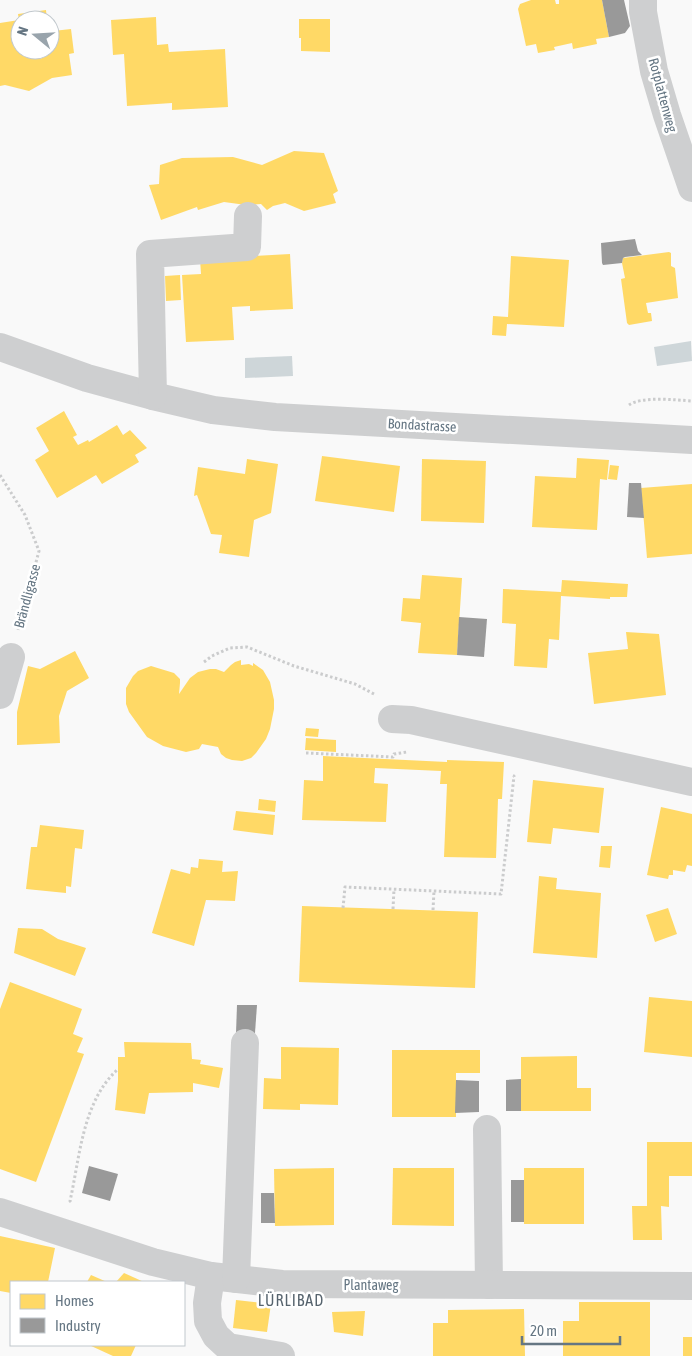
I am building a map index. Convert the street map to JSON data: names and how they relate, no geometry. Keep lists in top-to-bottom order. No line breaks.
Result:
{"streets":{"street":["Rotplattenweg","Bondastrasse","Plantaweg"],"path":["Brändligasse"]},"districts":["LÜRLIBAD"],"legend":["Homes","Industry"],"scale_bar":"20 m","north":"left"}
